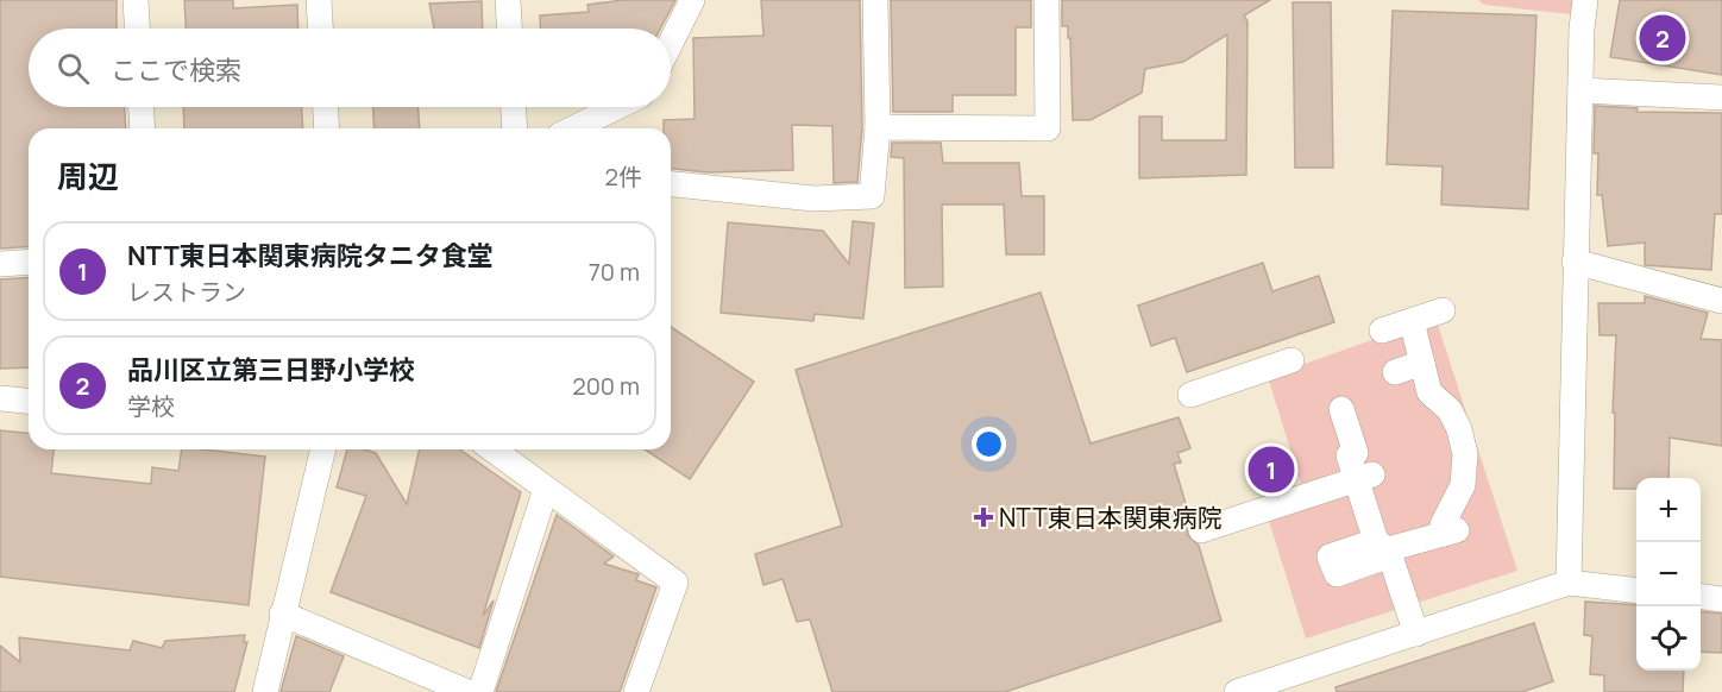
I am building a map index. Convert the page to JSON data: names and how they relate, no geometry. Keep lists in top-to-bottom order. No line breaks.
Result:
{"places":{"health":["NTT東日本関東病院"]},"page":{"pins":["2","1"],"search":"ここで検索","heading":["周辺","2件"],"list":[{"mark":"1","name":"NTT東日本関東病院タニタ食堂","note":"レストラン","value":"70 m"},{"mark":"2","name":"品川区立第三日野小学校","note":"学校","value":"200 m"}],"map_buttons":["+","−"]}}
